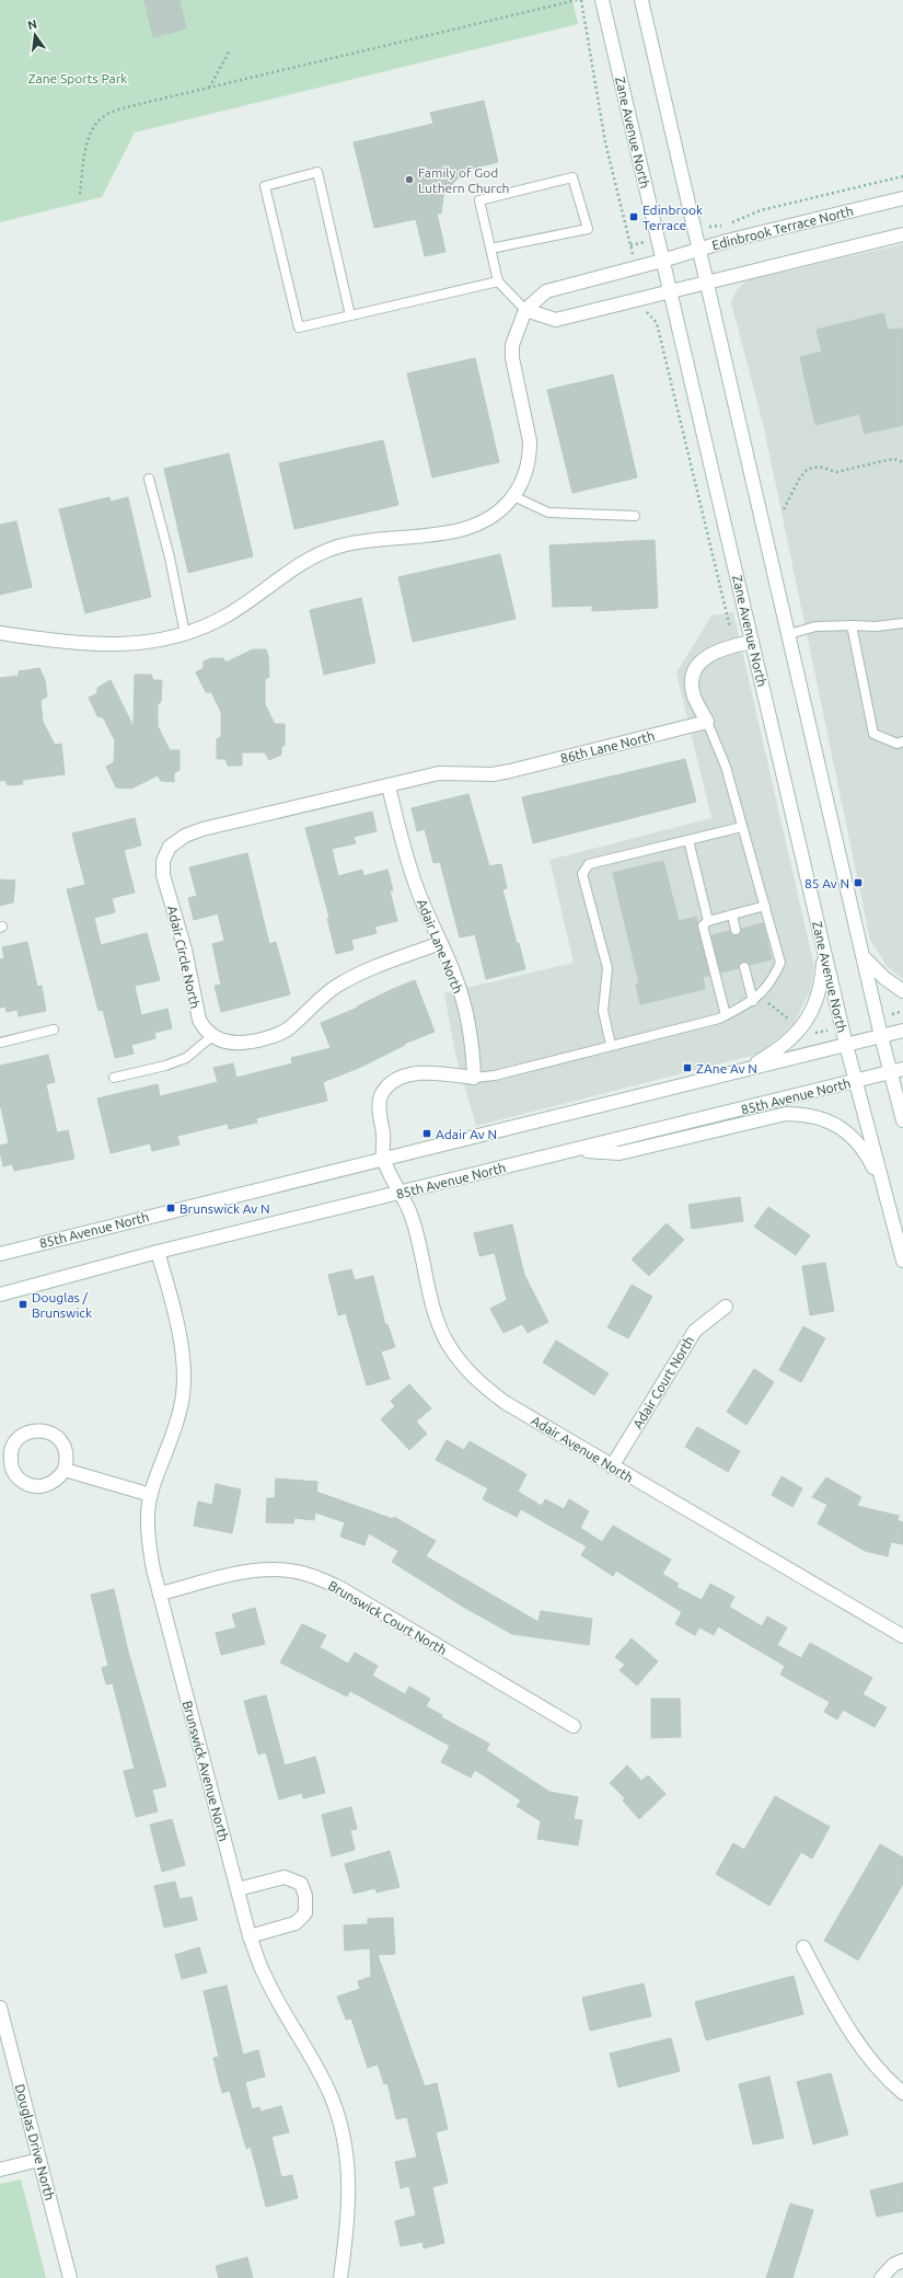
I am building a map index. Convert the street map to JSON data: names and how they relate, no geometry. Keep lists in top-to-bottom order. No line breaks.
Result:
{"streets":{"street":["Zane Avenue North","Edinbrook Terrace North","86th Lane North","Adair Lane North","Adair Circle North","85th Avenue North","Adair Court North","Adair Avenue North","Brunswick Court North","Brunswick Avenue North","Douglas Drive North"]},"crossings":[["Zane Avenue North","Edinbrook Terrace North"],["Zane Avenue North","85th Avenue North"],["86th Lane North","Adair Lane North"],["86th Lane North","Adair Circle North"],["Adair Lane North","Adair Circle North"],["85th Avenue North","Adair Avenue North"],["85th Avenue North","Brunswick Avenue North"],["Adair Court North","Adair Avenue North"],["Brunswick Court North","Brunswick Avenue North"]],"parks":["Zane Sports Park"],"places":{"other":["Family of God Luthern Church"],"transit":["Edinbrook Terrace","85 Av N","ZAne Av N","Adair Av N","Brunswick Av N","Douglas / Brunswick"]},"north":"top"}
